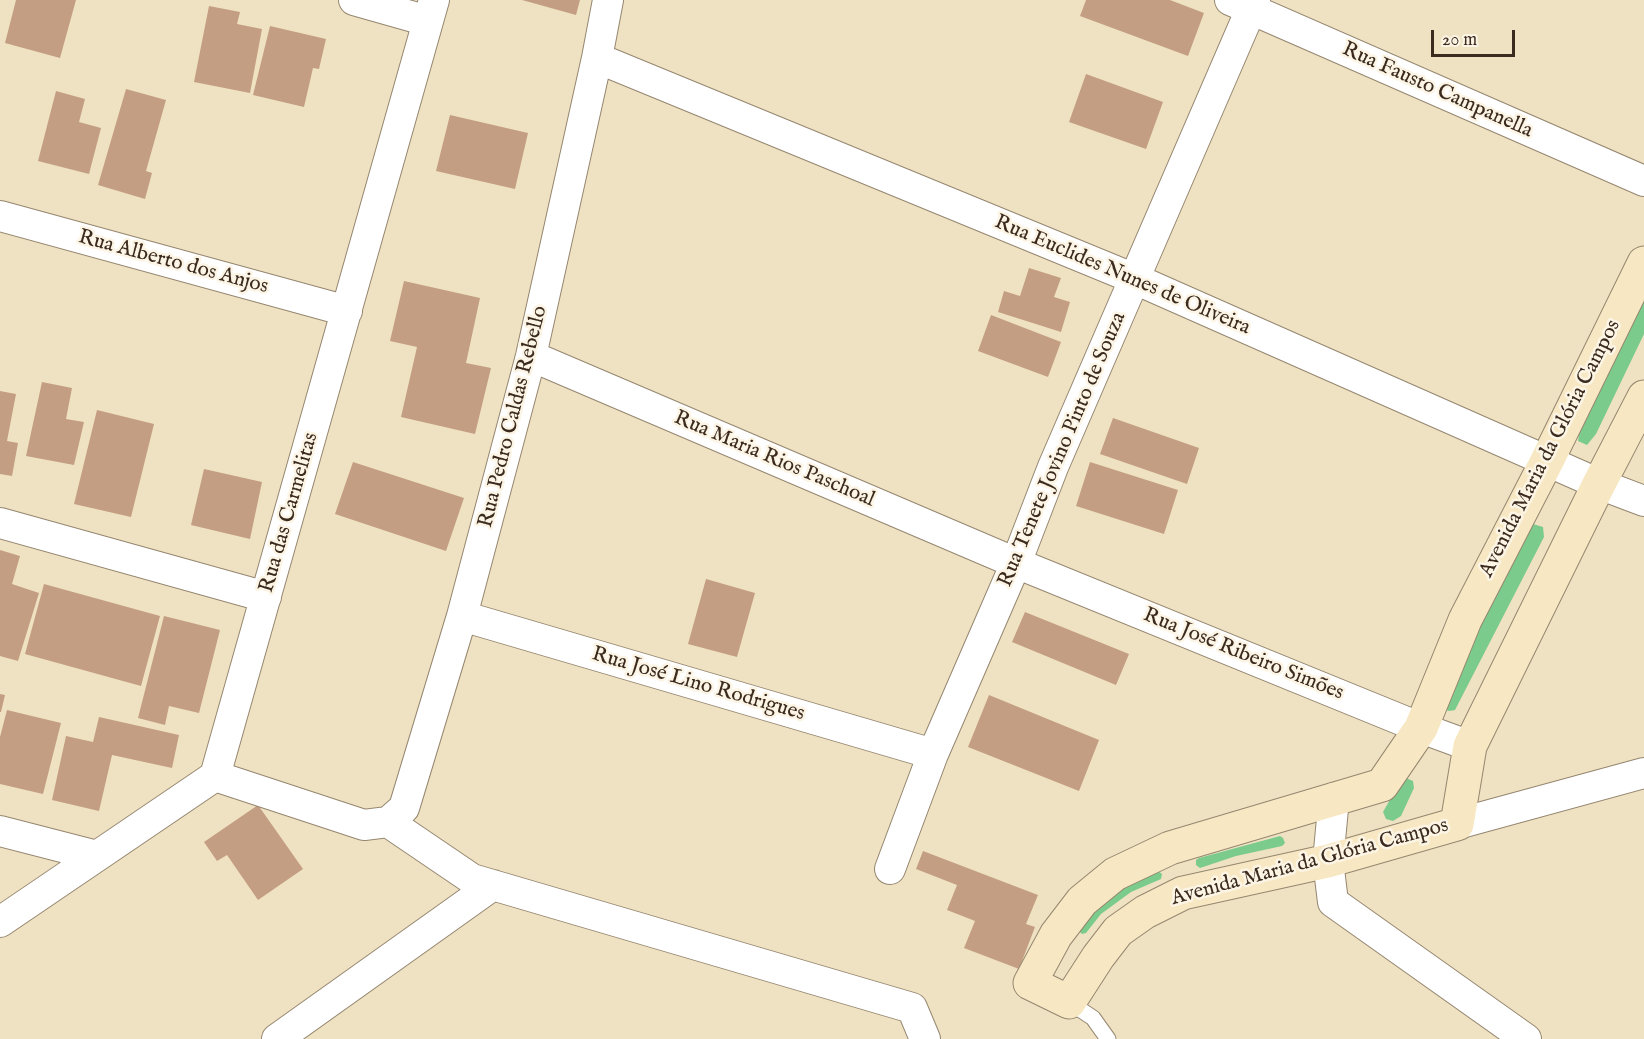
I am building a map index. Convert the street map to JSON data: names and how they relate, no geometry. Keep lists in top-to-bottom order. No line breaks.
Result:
{"streets":{"street":["Rua Fausto Campanella","Rua Alberto dos Anjos","Rua Euclides Nunes de Oliveira","Rua Pedro Caldas Rebello","Avenida Maria da Glória Campos","Rua Tenete Jovino Pinto de Souza","Rua Maria Rios Paschoal","Rua das Carmelitas","Rua José Ribeiro Simões","Rua José Lino Rodrigues"]},"crossings":[["Rua Fausto Campanella","Rua Tenete Jovino Pinto de Souza"],["Rua Alberto dos Anjos","Rua das Carmelitas"],["Rua Euclides Nunes de Oliveira","Rua Pedro Caldas Rebello"],["Rua Euclides Nunes de Oliveira","Avenida Maria da Glória Campos"],["Rua Euclides Nunes de Oliveira","Rua Tenete Jovino Pinto de Souza"],["Rua Pedro Caldas Rebello","Rua Maria Rios Paschoal"],["Rua Pedro Caldas Rebello","Rua José Lino Rodrigues"],["Avenida Maria da Glória Campos","Rua José Ribeiro Simões"],["Rua Tenete Jovino Pinto de Souza","Rua Maria Rios Paschoal"],["Rua Tenete Jovino Pinto de Souza","Rua José Ribeiro Simões"],["Rua Tenete Jovino Pinto de Souza","Rua José Lino Rodrigues"],["Rua Maria Rios Paschoal","Rua José Ribeiro Simões"]],"scale_bar":"20 m"}
